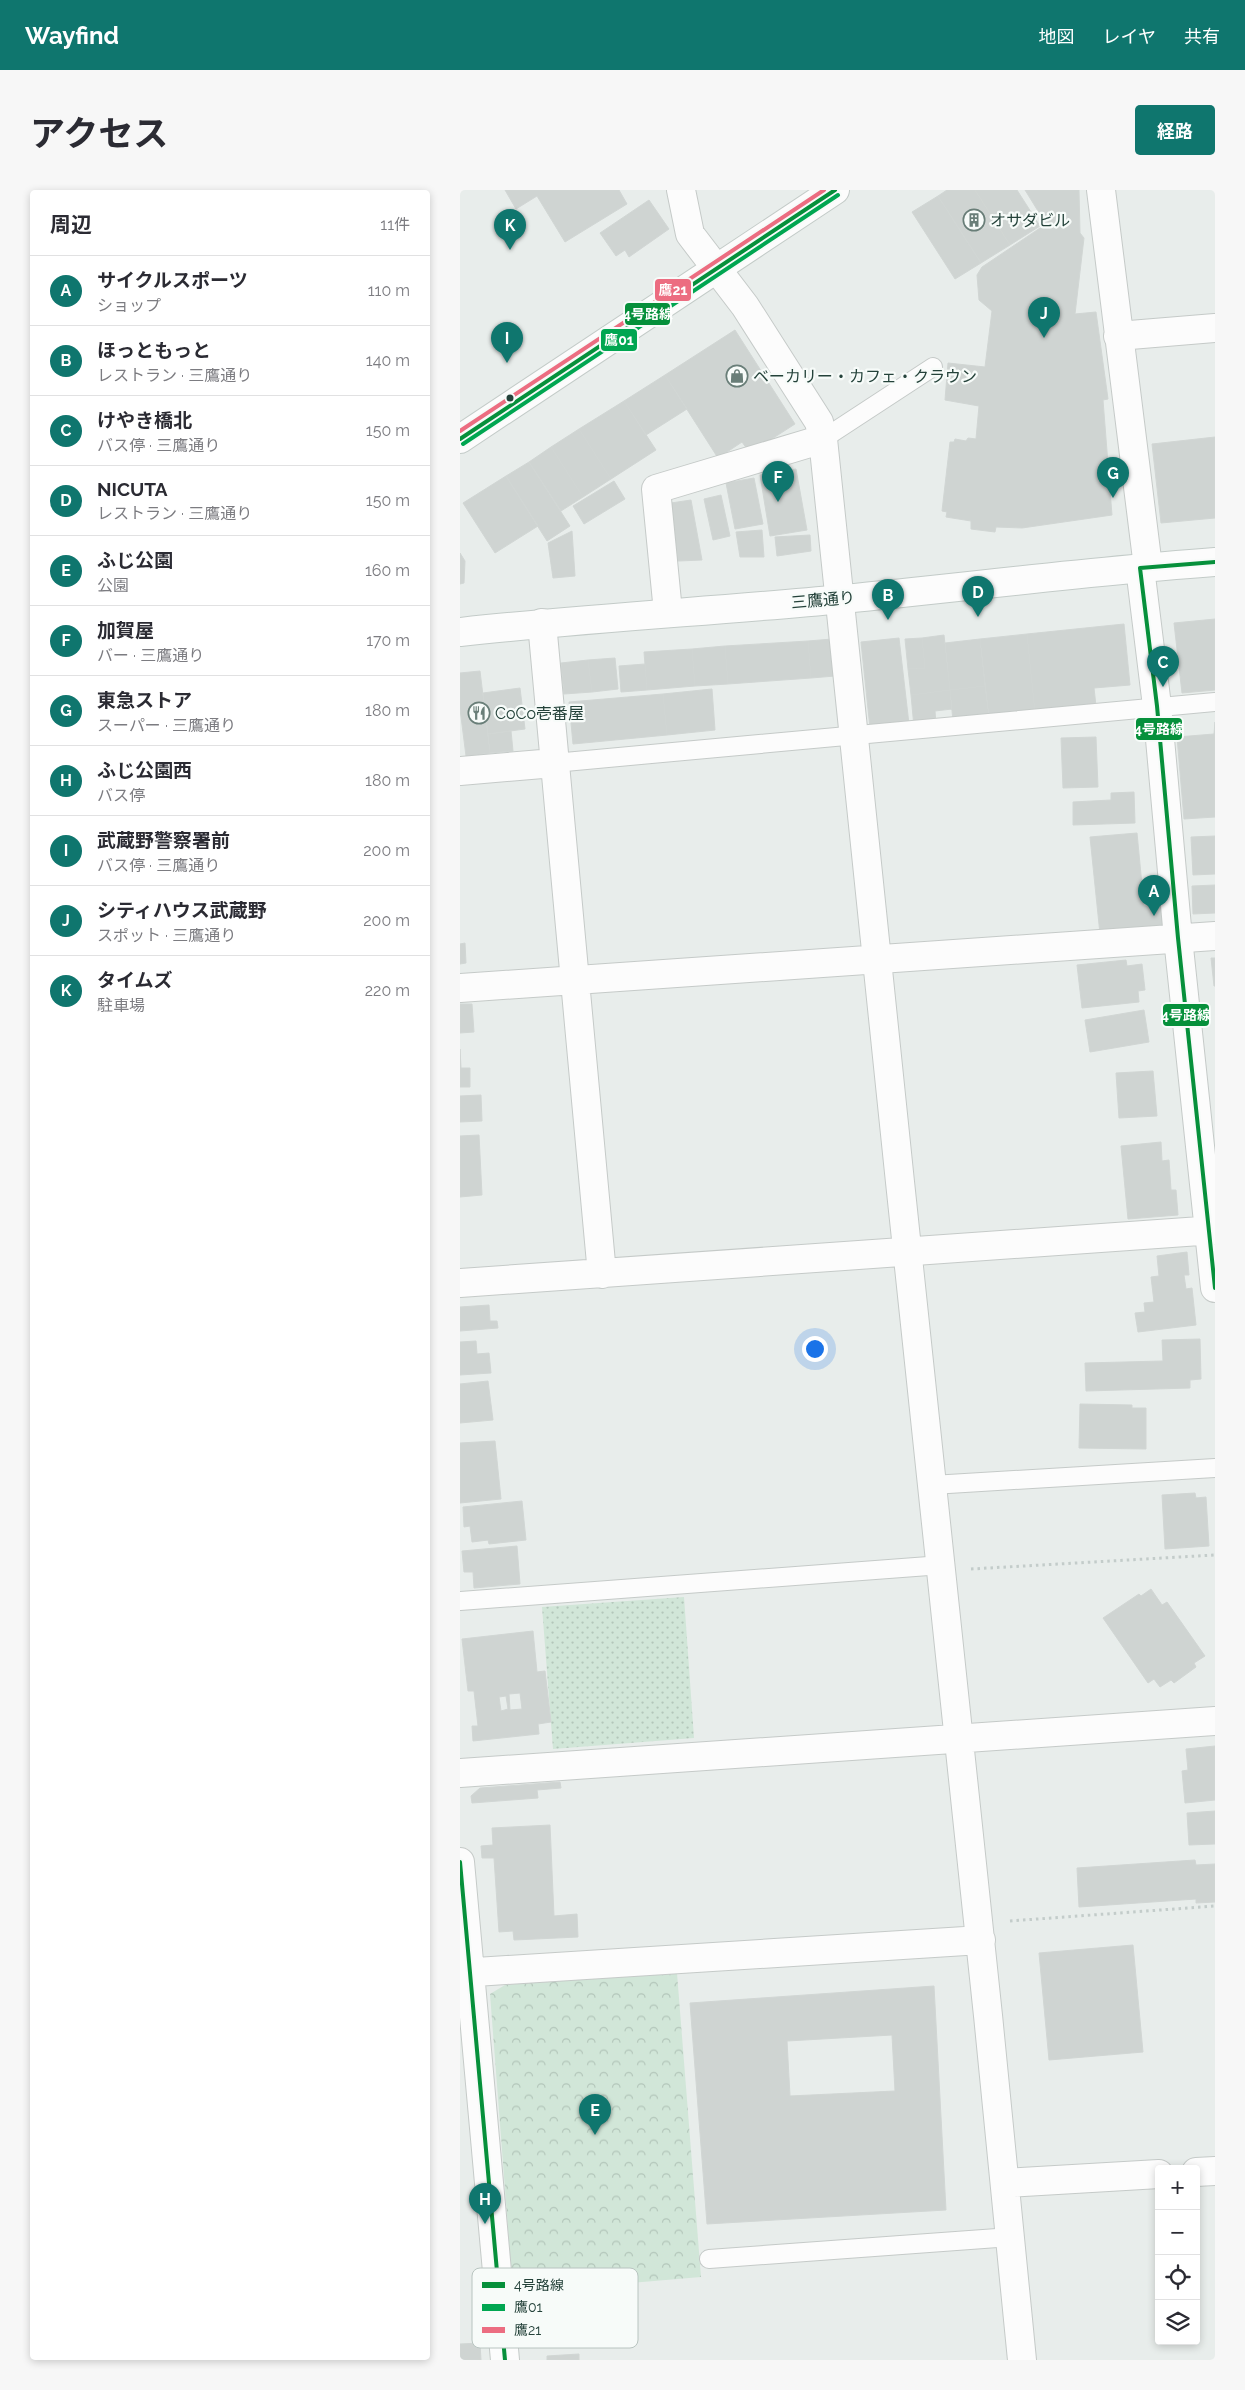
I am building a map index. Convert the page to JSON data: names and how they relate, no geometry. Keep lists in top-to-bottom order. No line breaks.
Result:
{"streets":{"street":["三鷹通り"]},"places":{"building":["オサダビル"],"shop":["ベーカリー・カフェ・クラウン"],"restaurant":["CoCo壱番屋"]},"lines":["transit line 4号路線","transit line 鷹21","transit line 鷹01"],"legend":["4号路線","鷹01","鷹21"],"page":{"header":"Wayfind","nav":["地図","レイヤ","共有"],"title":"アクセス","buttons":"経路","heading":["周辺","11件"],"pins":["K","J","I","G","F","D","B","C","A","E","H"],"list":[{"mark":"A","name":"サイクルスポーツ","note":"ショップ","value":"110 m"},{"mark":"B","name":"ほっともっと","note":"レストラン · 三鷹通り","value":"140 m"},{"mark":"C","name":"けやき橋北","note":"バス停 · 三鷹通り","value":"150 m"},{"mark":"D","name":"NICUTA","note":"レストラン · 三鷹通り","value":"150 m"},{"mark":"E","name":"ふじ公園","note":"公園","value":"160 m"},{"mark":"F","name":"加賀屋","note":"バー · 三鷹通り","value":"170 m"},{"mark":"G","name":"東急ストア","note":"スーパー · 三鷹通り","value":"180 m"},{"mark":"H","name":"ふじ公園西","note":"バス停","value":"180 m"},{"mark":"I","name":"武蔵野警察署前","note":"バス停 · 三鷹通り","value":"200 m"},{"mark":"J","name":"シティハウス武蔵野","note":"スポット · 三鷹通り","value":"200 m"},{"mark":"K","name":"タイムズ","note":"駐車場","value":"220 m"}],"map_buttons":["+","−"]}}
